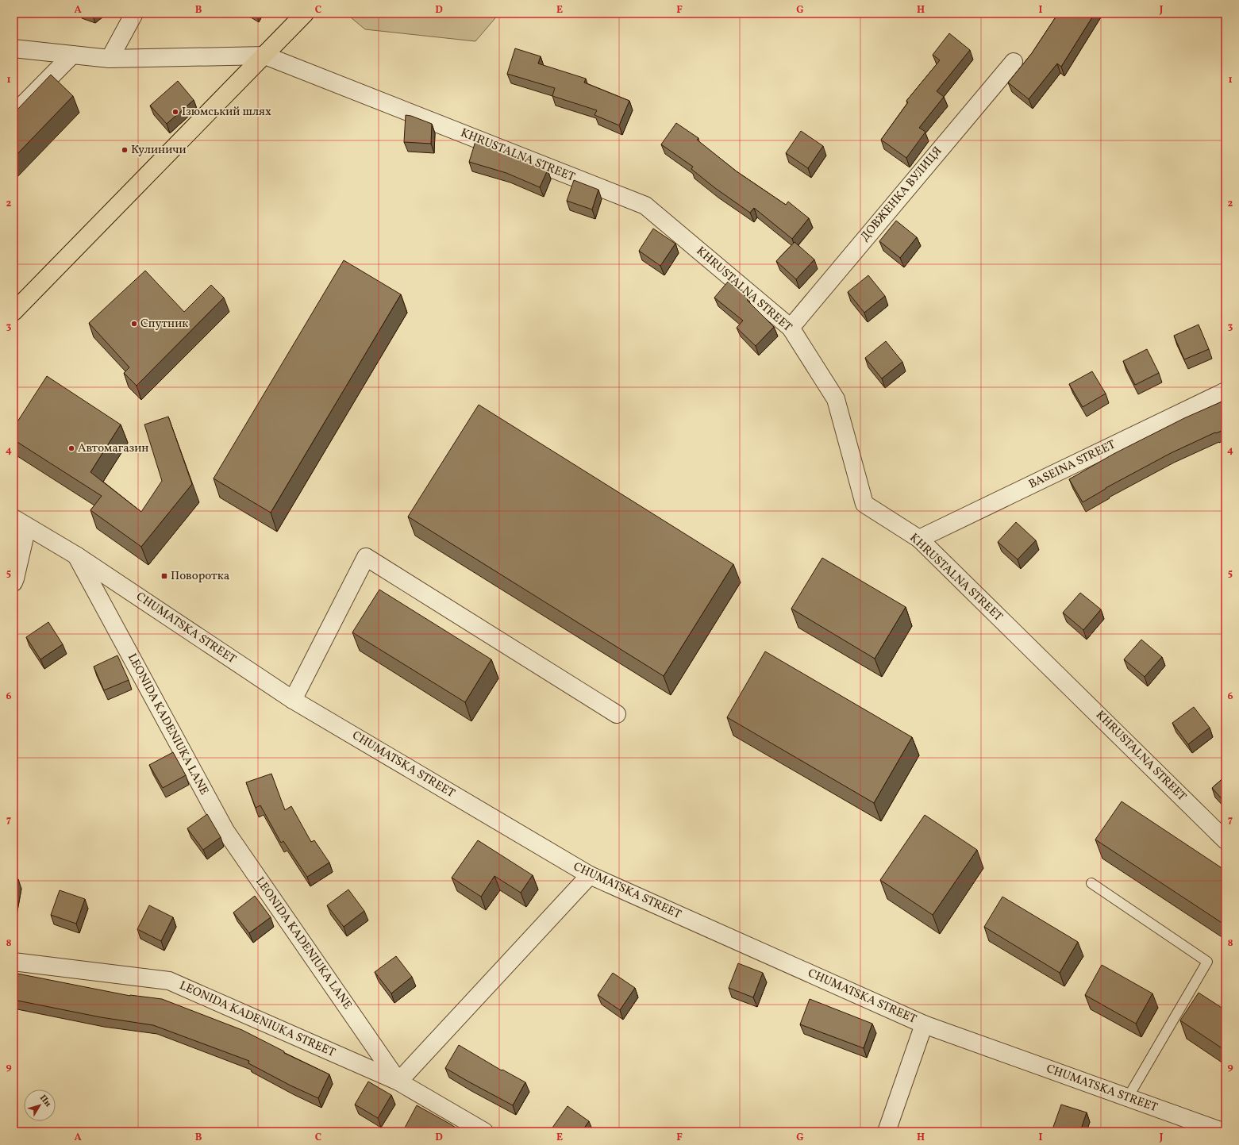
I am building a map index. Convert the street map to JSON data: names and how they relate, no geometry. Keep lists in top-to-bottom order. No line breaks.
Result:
{"streets":{"street":["KHRUSTALNA STREET","ДОВЖЕНКА ВУЛИЦЯ","BASEINA STREET","CHUMATSKA STREET","LEONIDA KADENIUKA LANE","LEONIDA KADENIUKA STREET"]},"crossings":[["KHRUSTALNA STREET","ДОВЖЕНКА ВУЛИЦЯ"],["KHRUSTALNA STREET","BASEINA STREET"],["CHUMATSKA STREET","LEONIDA KADENIUKA LANE"],["LEONIDA KADENIUKA LANE","LEONIDA KADENIUKA STREET"]],"places":{"other":["Ізюмський шлях","Кулиничи","Спутник","Автомагазин"],"transit":["Поворотка"]},"north":"top right","grid":{"columns":["A","B","C","D","E","F","G","H","I","J"],"rows":["1","2","3","4","5","6","7","8","9"]}}
